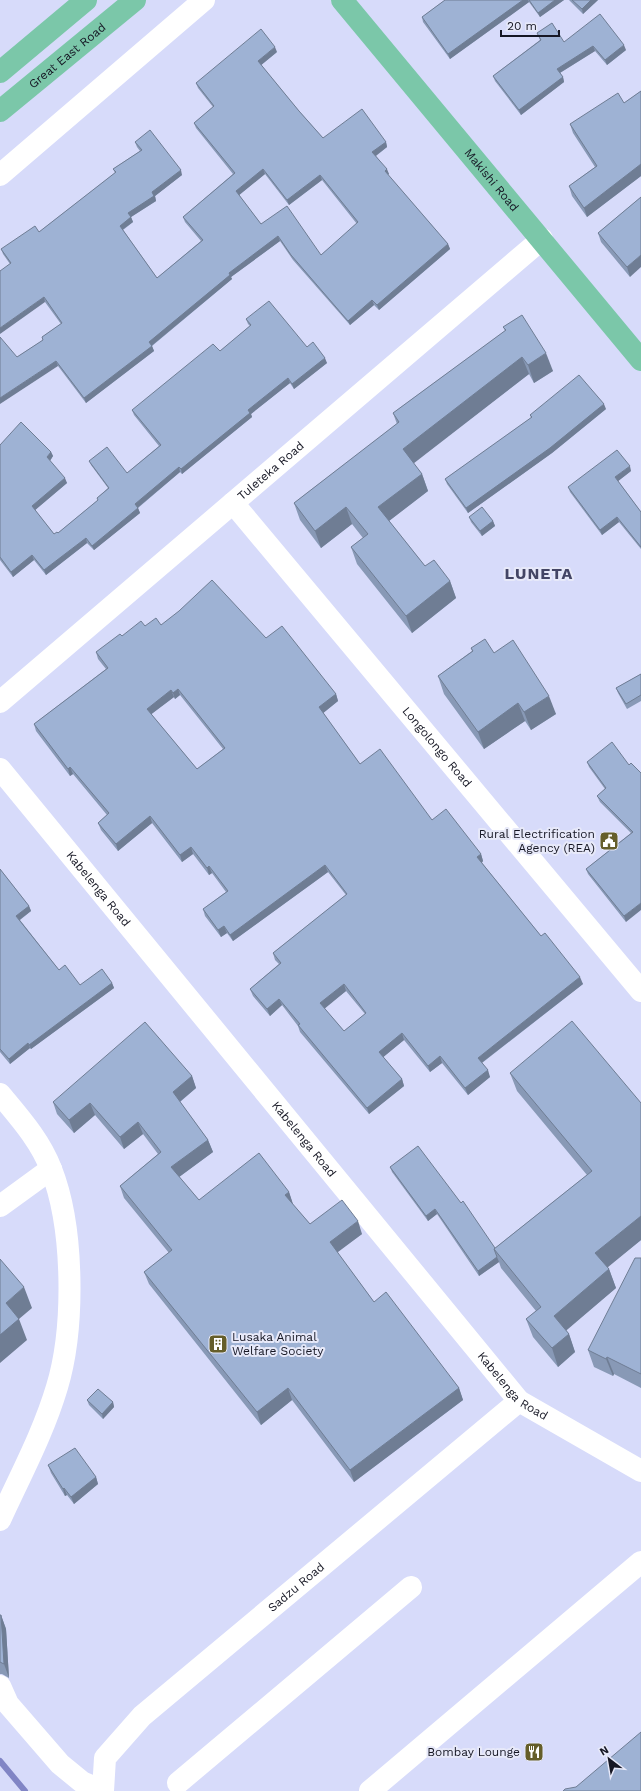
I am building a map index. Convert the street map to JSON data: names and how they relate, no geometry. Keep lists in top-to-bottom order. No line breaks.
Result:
{"streets":{"main road":["Great East Road","Makishi Road"],"street":["Tuleteka Road","Longolongo Road","Kabelenga Road","Sadzu Road"]},"crossings":[["Makishi Road","Tuleteka Road"],["Tuleteka Road","Longolongo Road"],["Kabelenga Road","Sadzu Road"]],"districts":["LUNETA"],"places":{"public building":["Rural Electrification Agency (REA)"],"building":["Lusaka Animal Welfare Society"],"restaurant":["Bombay Lounge"]},"scale_bar":"20 m","north":"top left"}
